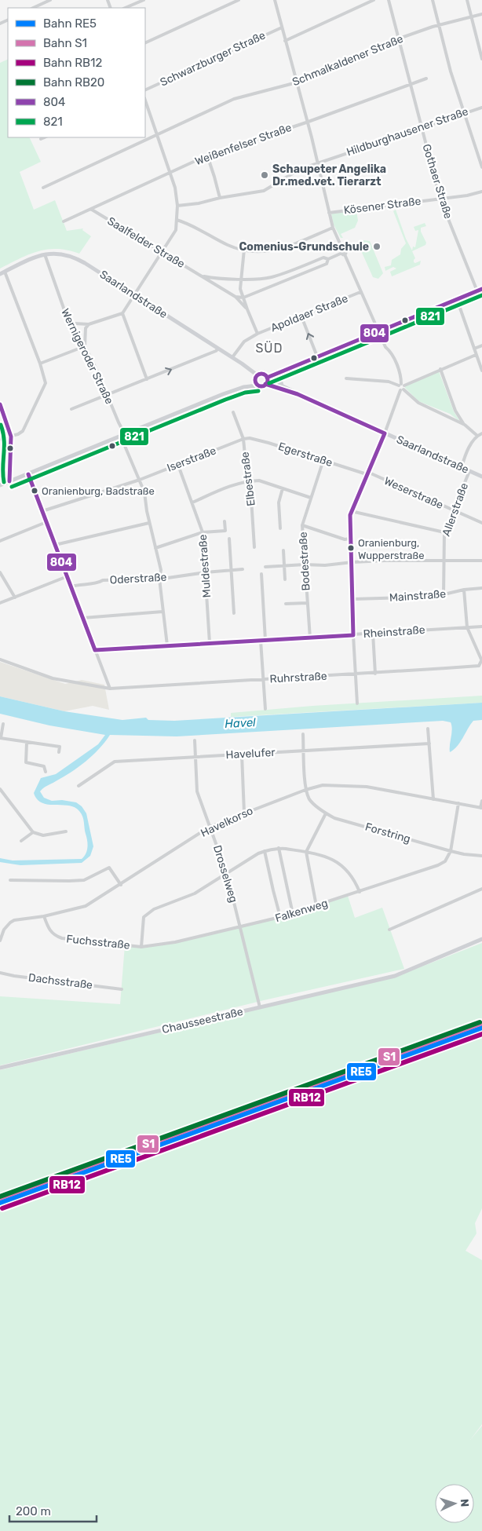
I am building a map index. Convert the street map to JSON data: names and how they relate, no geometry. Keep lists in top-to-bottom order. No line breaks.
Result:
{"streets":{"street":["Schwarzburger Straße","Schmalkaldener Straße","Hildburghausener Straße","Weißenfelser Straße","Gothaer Straße","Kösener Straße","Saalfelder Straße","Saarlandstraße","Apoldaer Straße","Wernigeroder Straße","Egerstraße","Iserstraße","Elbestraße","Weserstraße","Allerstraße","Bodestraße","Muldestraße","Oderstraße","Mainstraße","Rheinstraße","Ruhrstraße","Havelufer","Havelkorso","Forstring","Drosselweg","Falkenweg","Fuchsstraße","Dachsstraße","Chausseestraße"]},"crossings":[["Schmalkaldener Straße","Gothaer Straße"],["Hildburghausener Straße","Gothaer Straße"],["Weißenfelser Straße","Gothaer Straße"],["Weißenfelser Straße","Saalfelder Straße"],["Gothaer Straße","Kösener Straße"],["Saarlandstraße","Apoldaer Straße"],["Saarlandstraße","Wernigeroder Straße"],["Saarlandstraße","Allerstraße"],["Egerstraße","Iserstraße"],["Egerstraße","Elbestraße"],["Egerstraße","Weserstraße"],["Iserstraße","Elbestraße"],["Weserstraße","Allerstraße"],["Allerstraße","Mainstraße"],["Bodestraße","Rheinstraße"],["Muldestraße","Oderstraße"],["Muldestraße","Rheinstraße"],["Havelufer","Drosselweg"],["Havelkorso","Forstring"],["Havelkorso","Drosselweg"],["Havelkorso","Fuchsstraße"],["Forstring","Falkenweg"],["Drosselweg","Falkenweg"],["Drosselweg","Chausseestraße"],["Falkenweg","Fuchsstraße"]],"districts":["SÜD"],"water":["Havel"],"places":["Schaupeter Angelika Dr.med.vet. Tierarzt","Comenius-Grundschule","Oranienburg, Badstraße","Oranienburg, Wupperstraße"],"lines":["transit line 804","transit line 821","rail line RB20","rail line S1","rail line RE5","rail line RB12"],"legend":["Bahn RE5","Bahn S1","Bahn RB12","Bahn RB20","804","821"],"scale_bar":"200 m","north":"right"}
